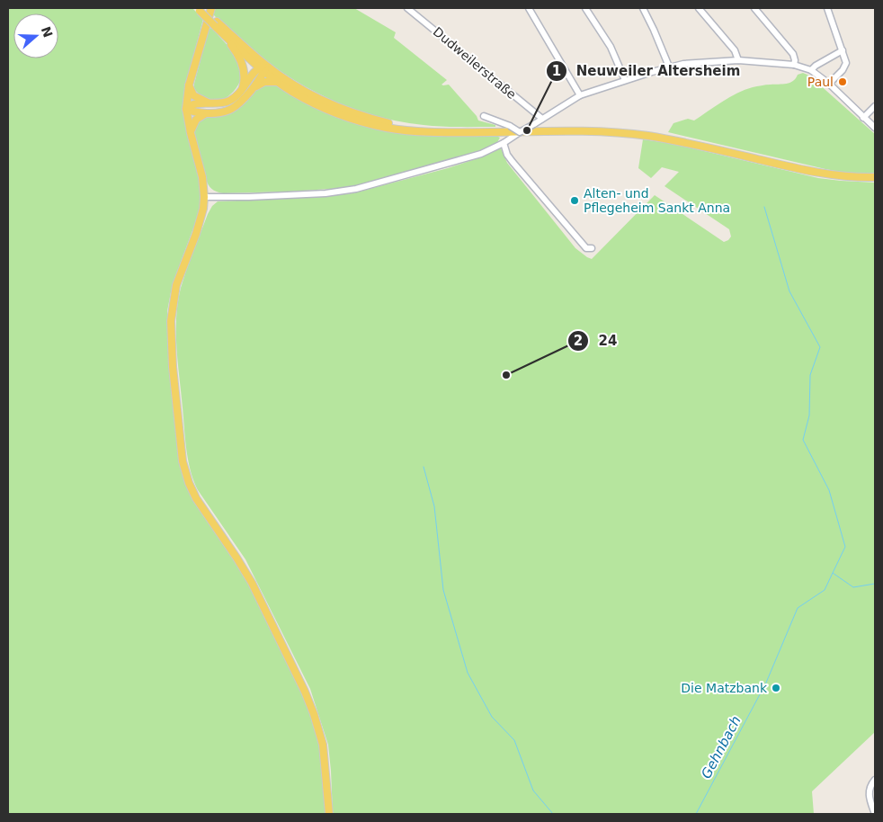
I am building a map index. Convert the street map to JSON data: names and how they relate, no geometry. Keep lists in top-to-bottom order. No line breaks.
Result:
{"streets":{"street":["Dudweilerstraße"]},"water":["Gehnbach"],"places":["Paul","Neuweiler Altersheim","Alten- und Pflegeheim Sankt Anna","24","Die Matzbank"],"north":"right"}
